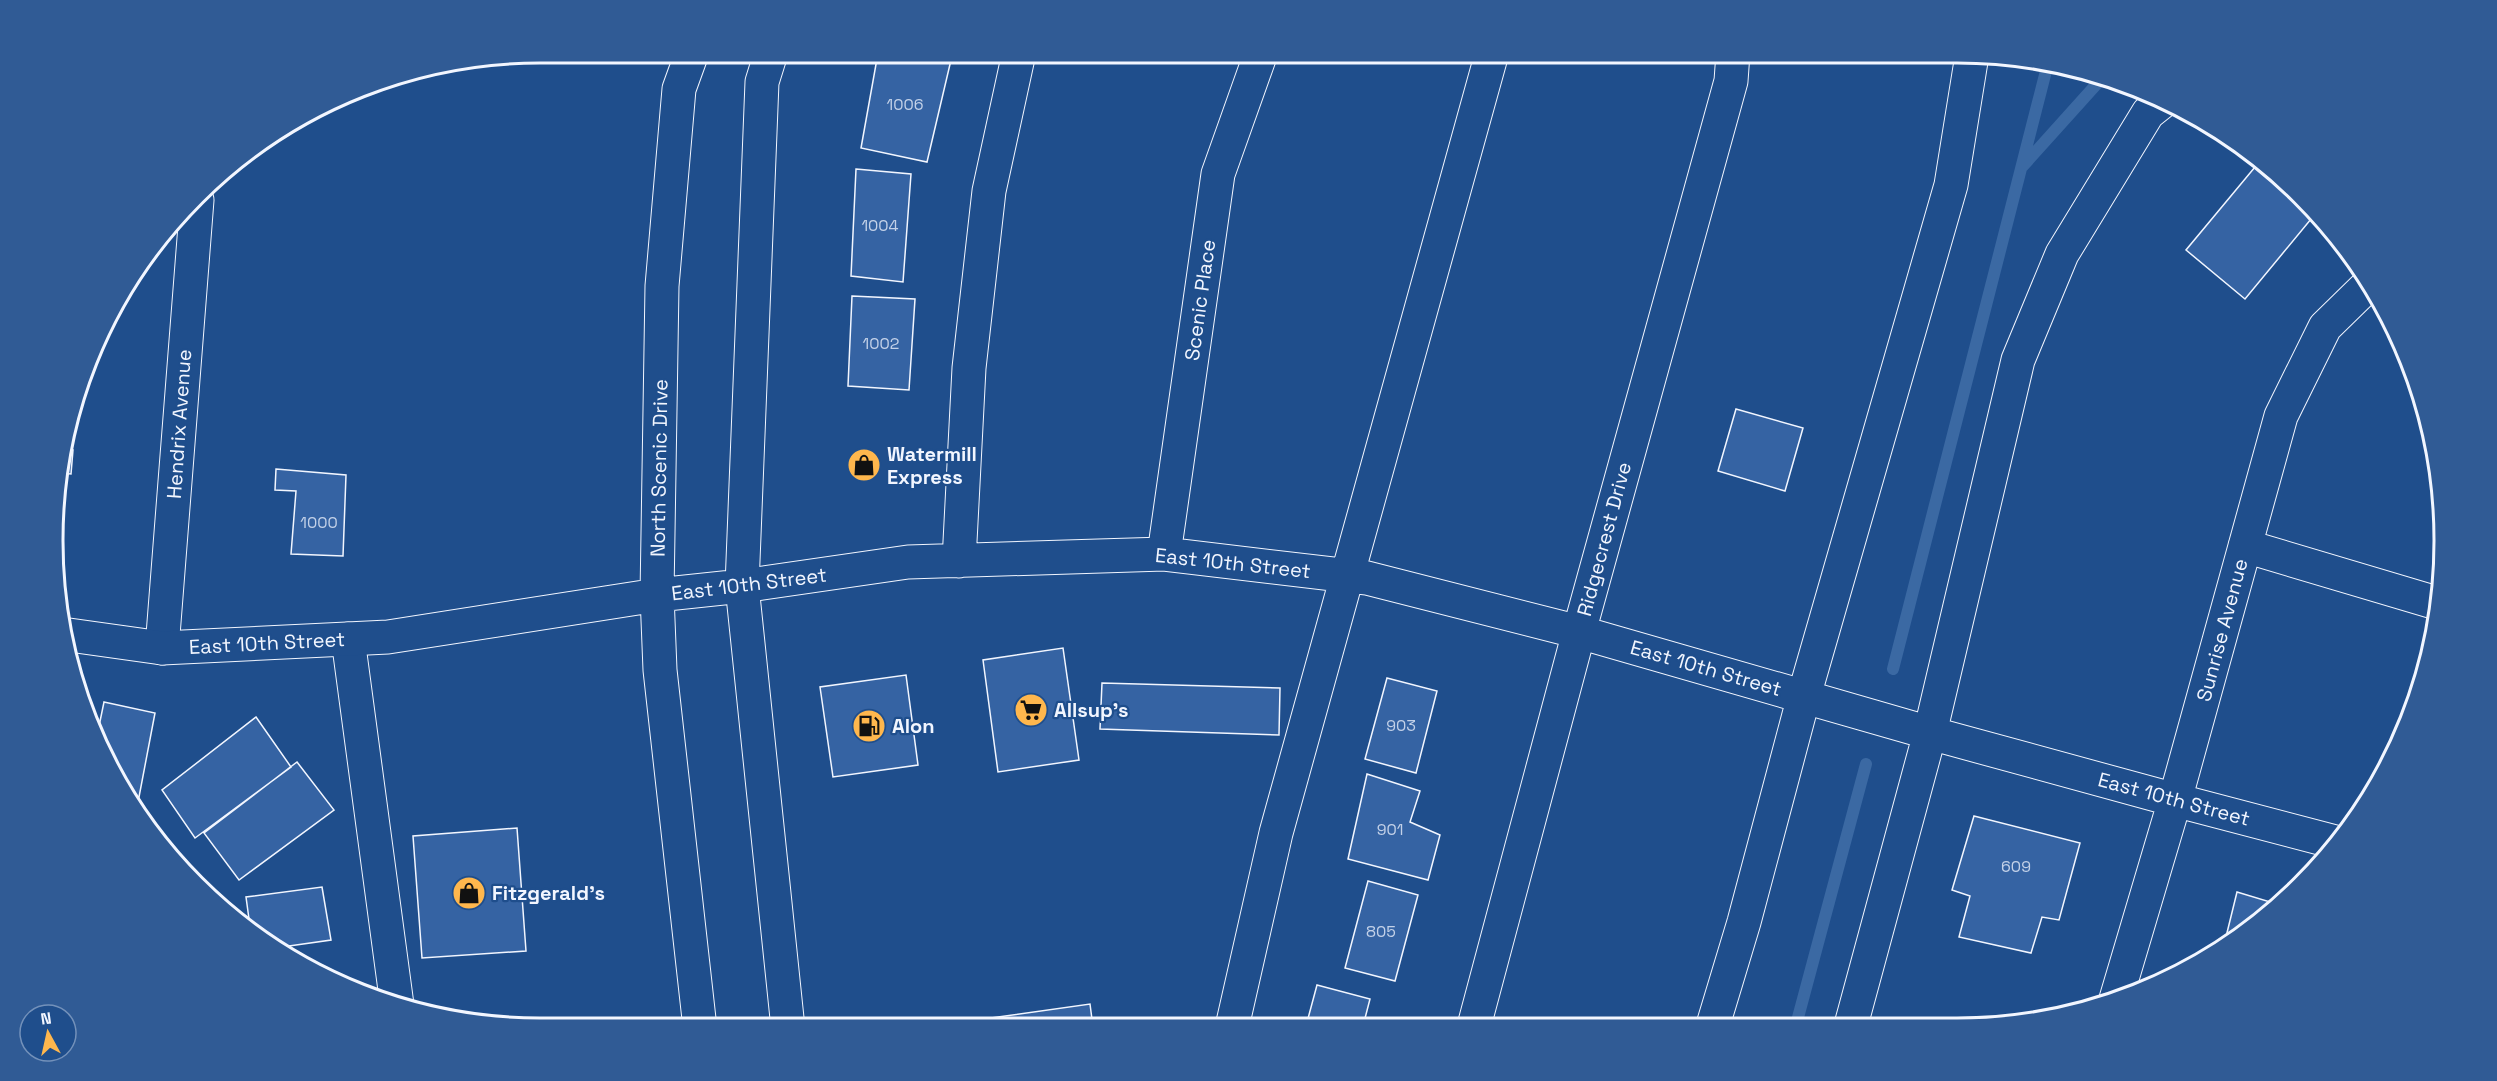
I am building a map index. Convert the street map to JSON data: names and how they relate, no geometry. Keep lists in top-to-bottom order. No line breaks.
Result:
{"streets":{"street":["Scenic Place","Hendrix Avenue","North Scenic Drive","Ridgecrest Drive","East 10th Street","Sunrise Avenue"]},"crossings":[["Scenic Place","East 10th Street"],["Hendrix Avenue","East 10th Street"],["North Scenic Drive","East 10th Street"],["Ridgecrest Drive","East 10th Street"],["East 10th Street","Sunrise Avenue"]],"places":{"shop":["Watermill Express","Fitzgerald's"],"supermarket":["Allsup's"],"fuel station":["Alon"]},"house_numbers":["1006","1004","1002","1000","903","901","609","805"],"north":"top"}
